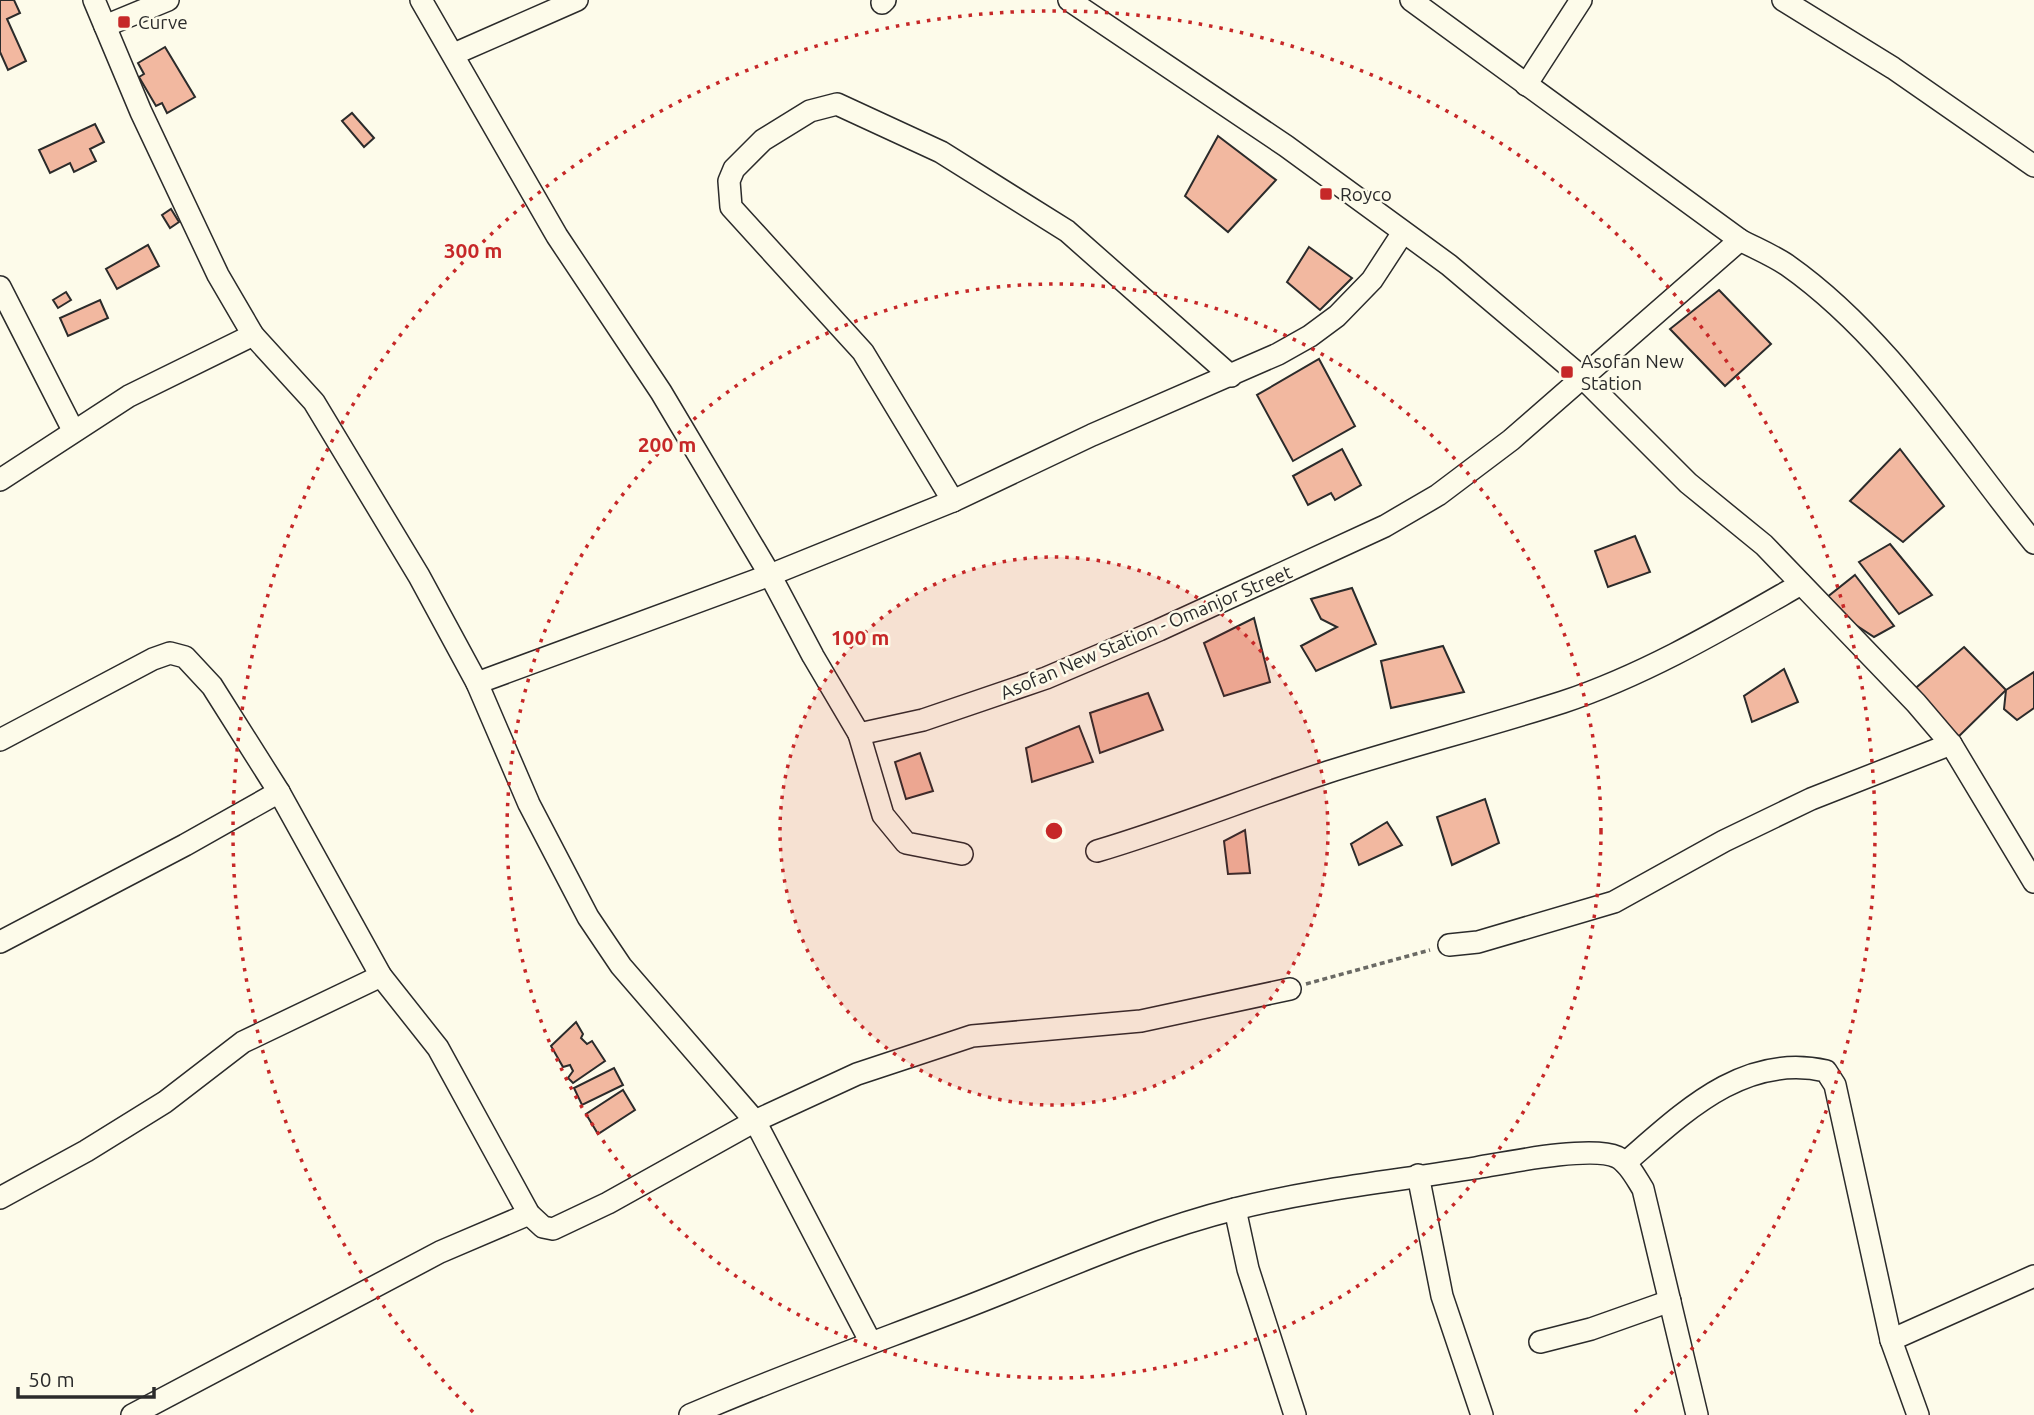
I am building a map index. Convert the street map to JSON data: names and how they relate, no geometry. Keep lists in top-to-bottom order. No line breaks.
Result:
{"streets":{"street":["Asofan New Station - Omanjor Street"]},"places":{"transit":["Curve","Royco","Asofan New Station"]},"scale_bar":"50 m","rings":["300 m","200 m","100 m"]}
